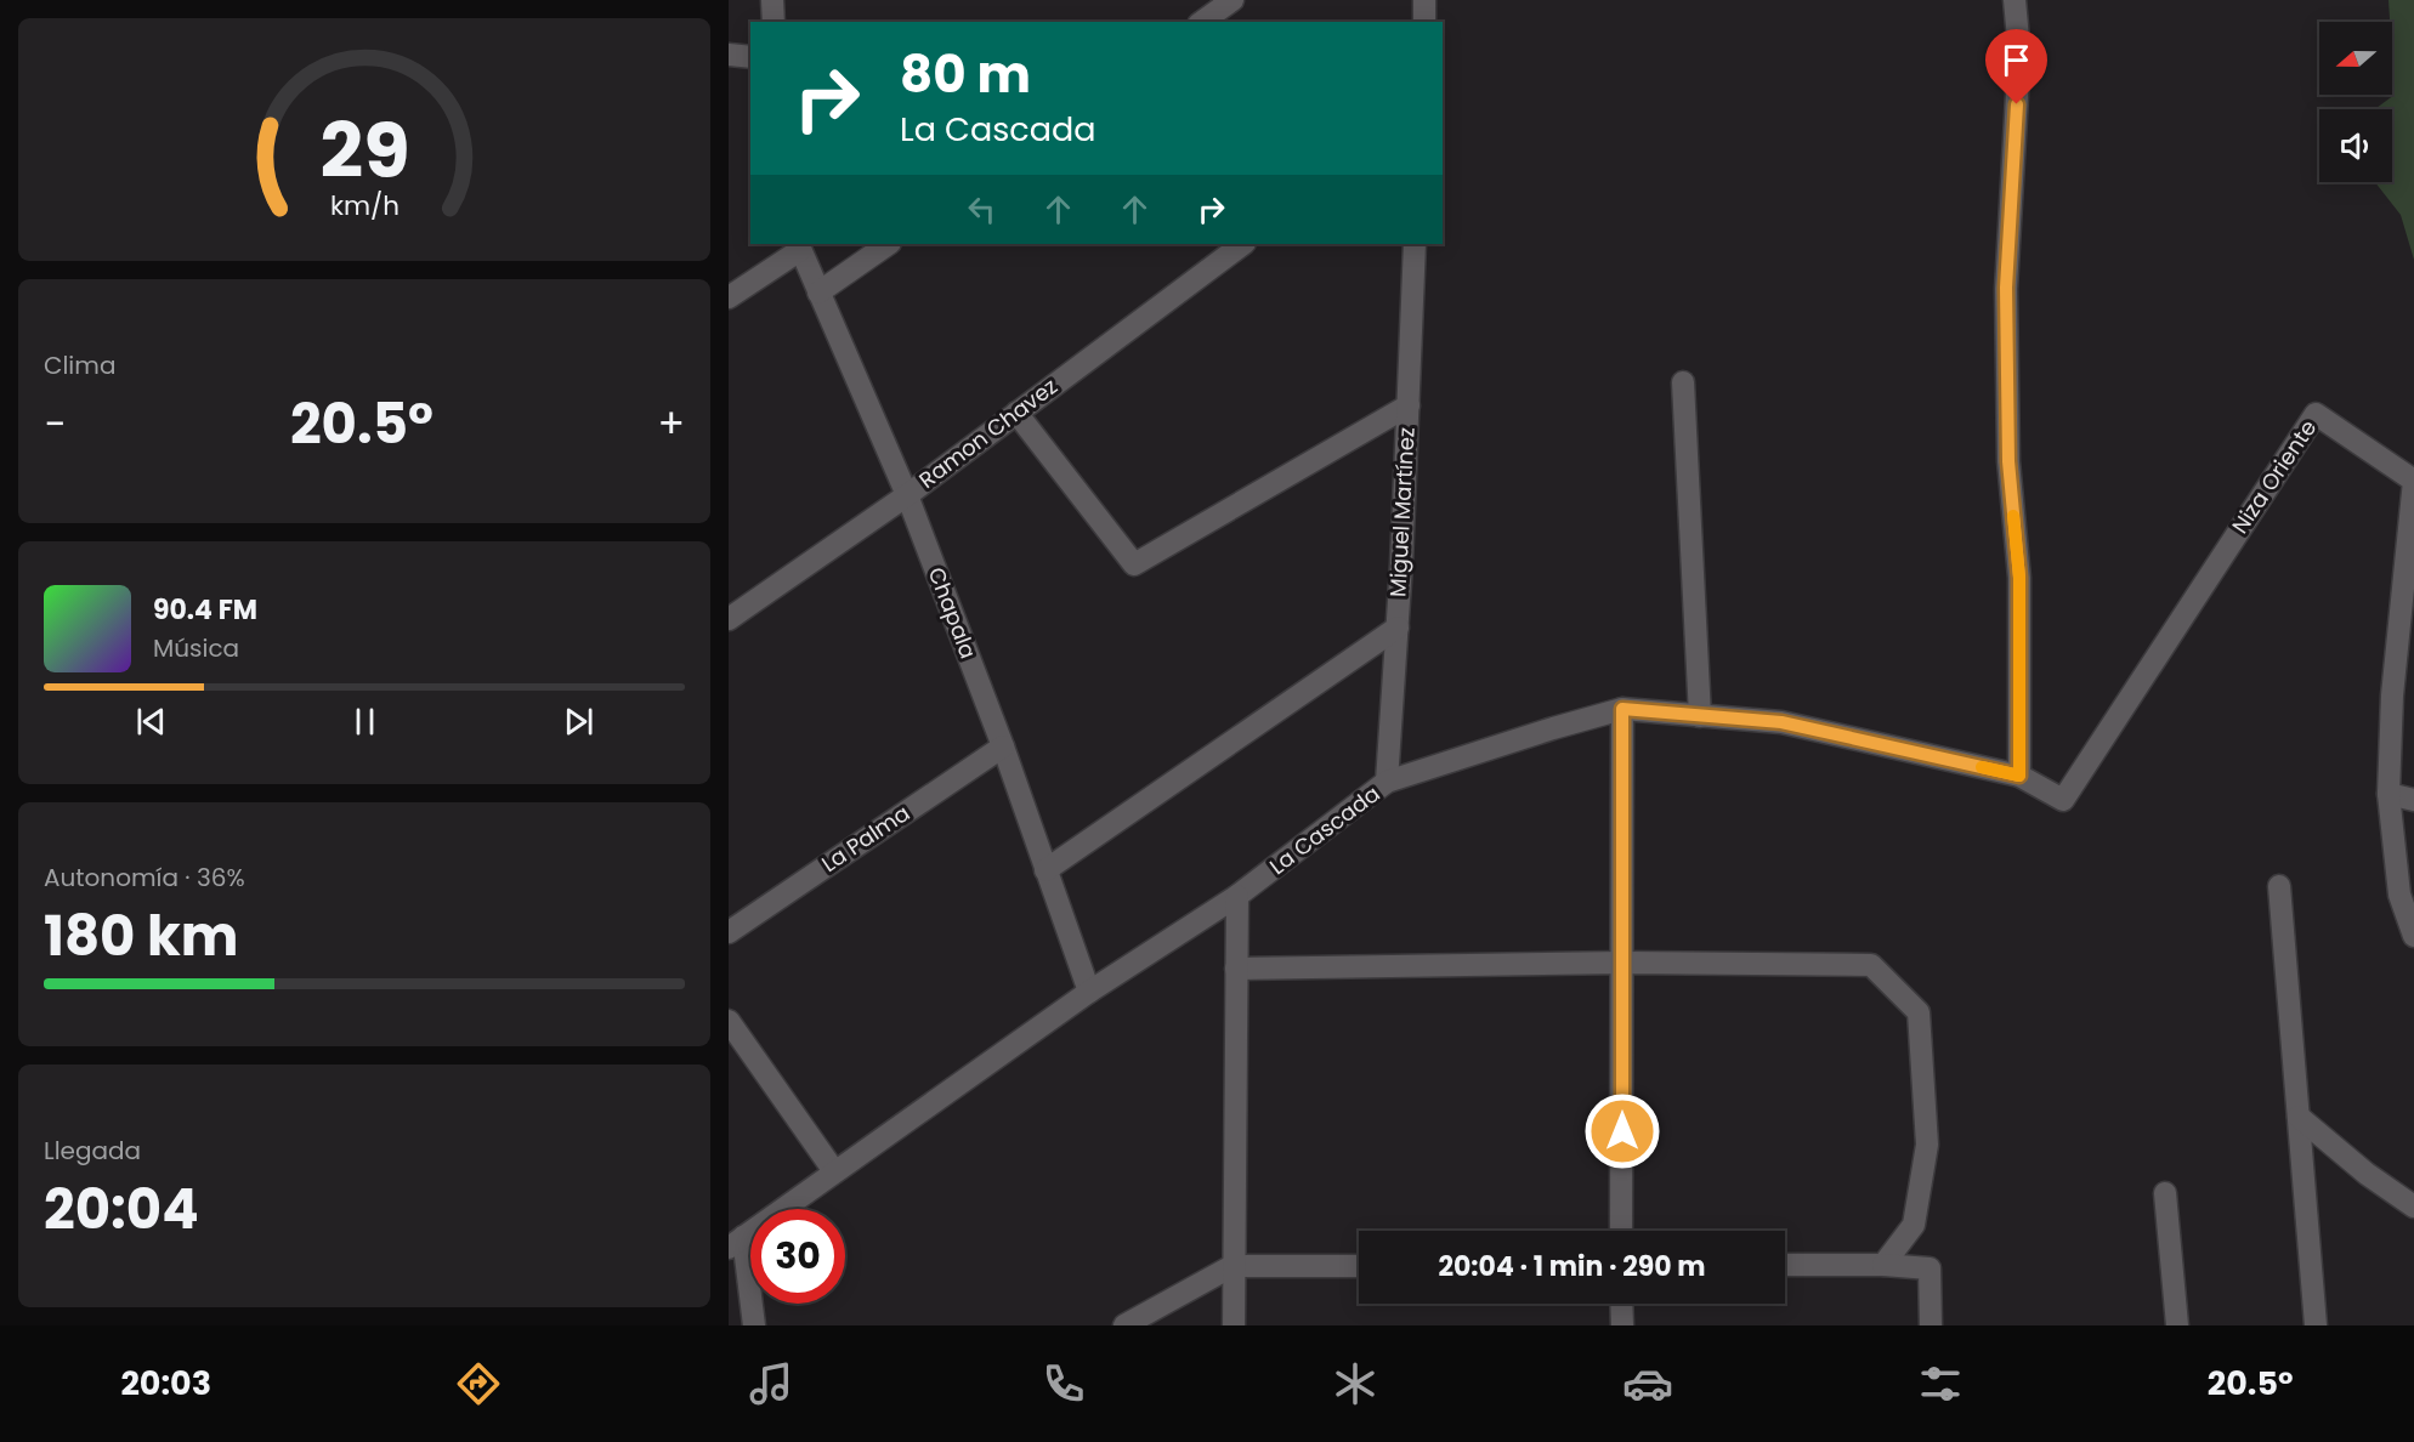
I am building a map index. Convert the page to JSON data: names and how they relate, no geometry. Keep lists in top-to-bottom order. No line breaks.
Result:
{"streets":{"street":["Ramon Chavez","Niza Oriente","Miguel Martínez","Chapala","La Cascada","La Palma"]},"crossings":[["Ramon Chavez","Chapala"],["Niza Oriente","La Cascada"],["Miguel Martínez","La Cascada"],["Chapala","La Cascada"],["Chapala","La Palma"]],"north":"left","page":{"turn":["80 m","La Cascada"],"tile":["Clima",["Autonomía · 36%","180 km"],["Llegada","20:04"]],"heat":["−","20.5°","+"],"song":["90.4 FM","Música"],"limit":"30","trip":"20:04 · 1 min · 290 m","tabs":["20:03","20.5°"],"gauge":["29","km/h"]}}
